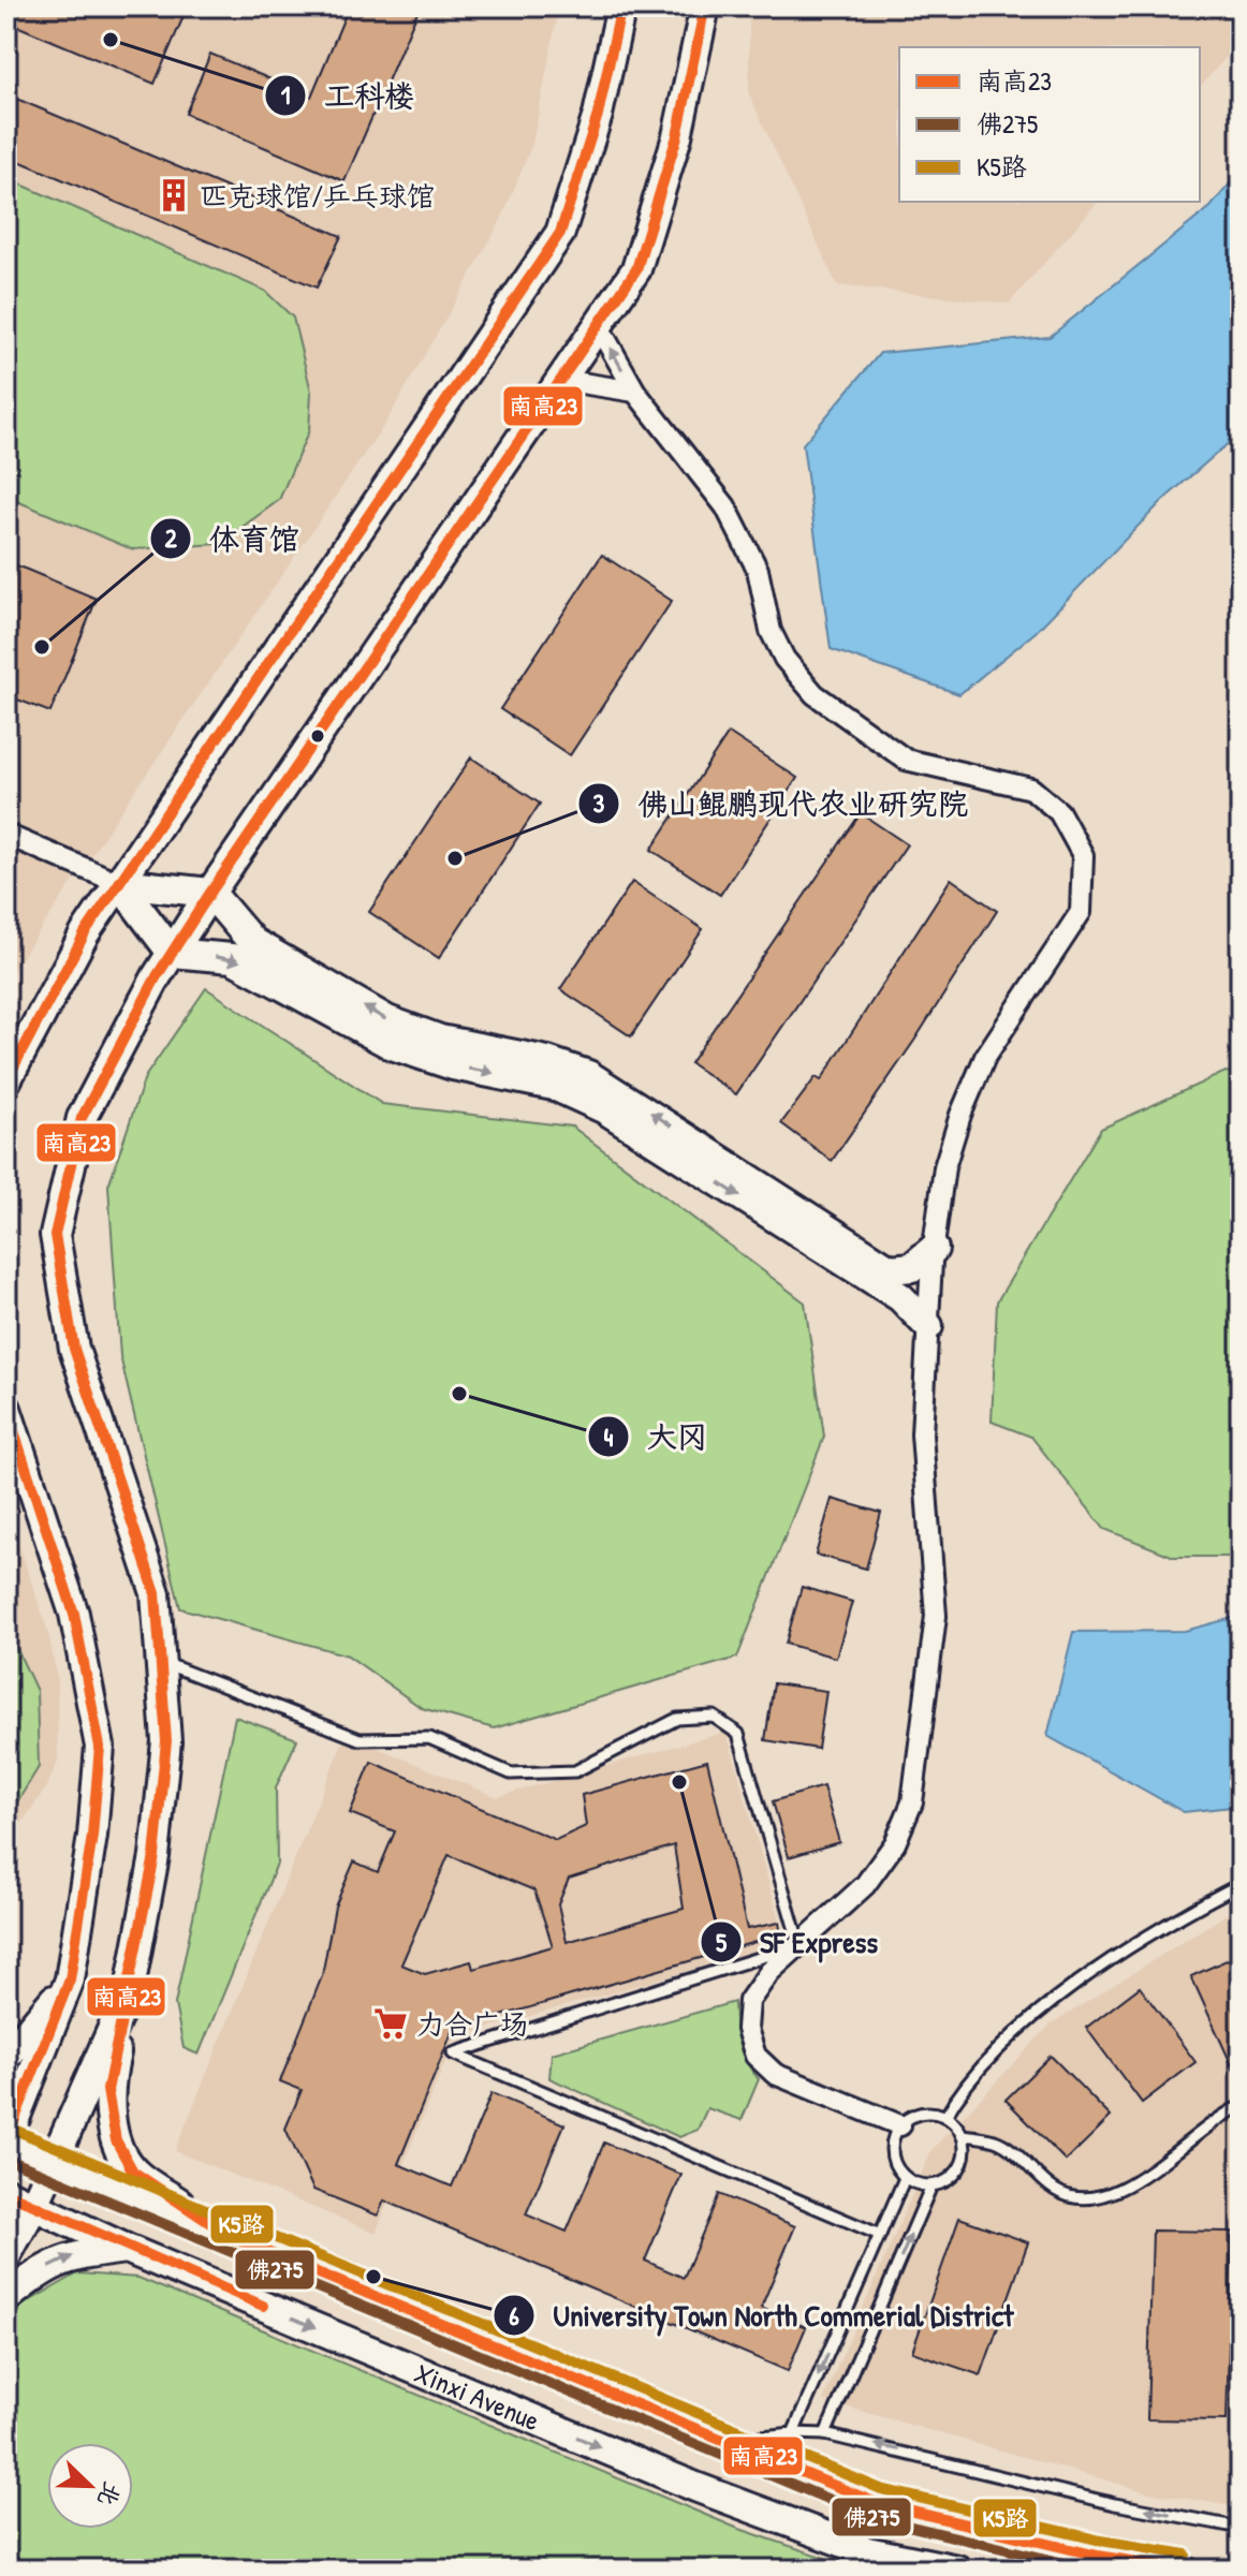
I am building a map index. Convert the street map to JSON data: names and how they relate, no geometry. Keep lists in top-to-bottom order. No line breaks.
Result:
{"streets":{"main road":["Xinxi Avenue"]},"places":{"other":["工科楼","体育馆","佛山鲲鹏现代农业研究院","大冈","SF Express","University Town North Commerial District"],"building":["匹克球馆/乒乓球馆"],"supermarket":["力合广场"]},"lines":["transit line 南高23","transit line K5路","transit line 佛275"],"legend":["南高23","佛275","K5路"],"north":"bottom right"}
